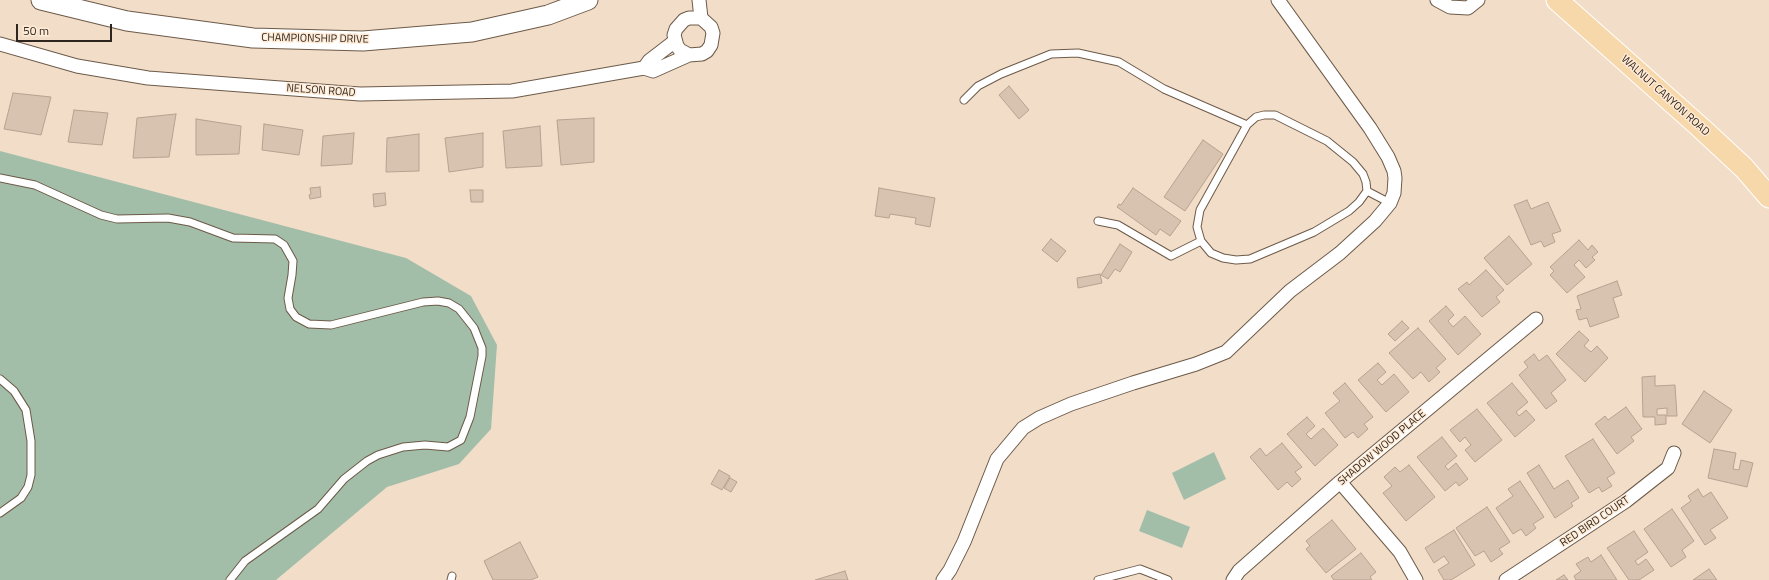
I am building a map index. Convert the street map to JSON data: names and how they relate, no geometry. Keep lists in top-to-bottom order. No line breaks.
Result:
{"streets":{"main road":["WALNUT CANYON ROAD"],"street":["CHAMPIONSHIP DRIVE","NELSON ROAD","SHADOW WOOD PLACE","RED BIRD COURT"]},"scale_bar":"50 m"}
